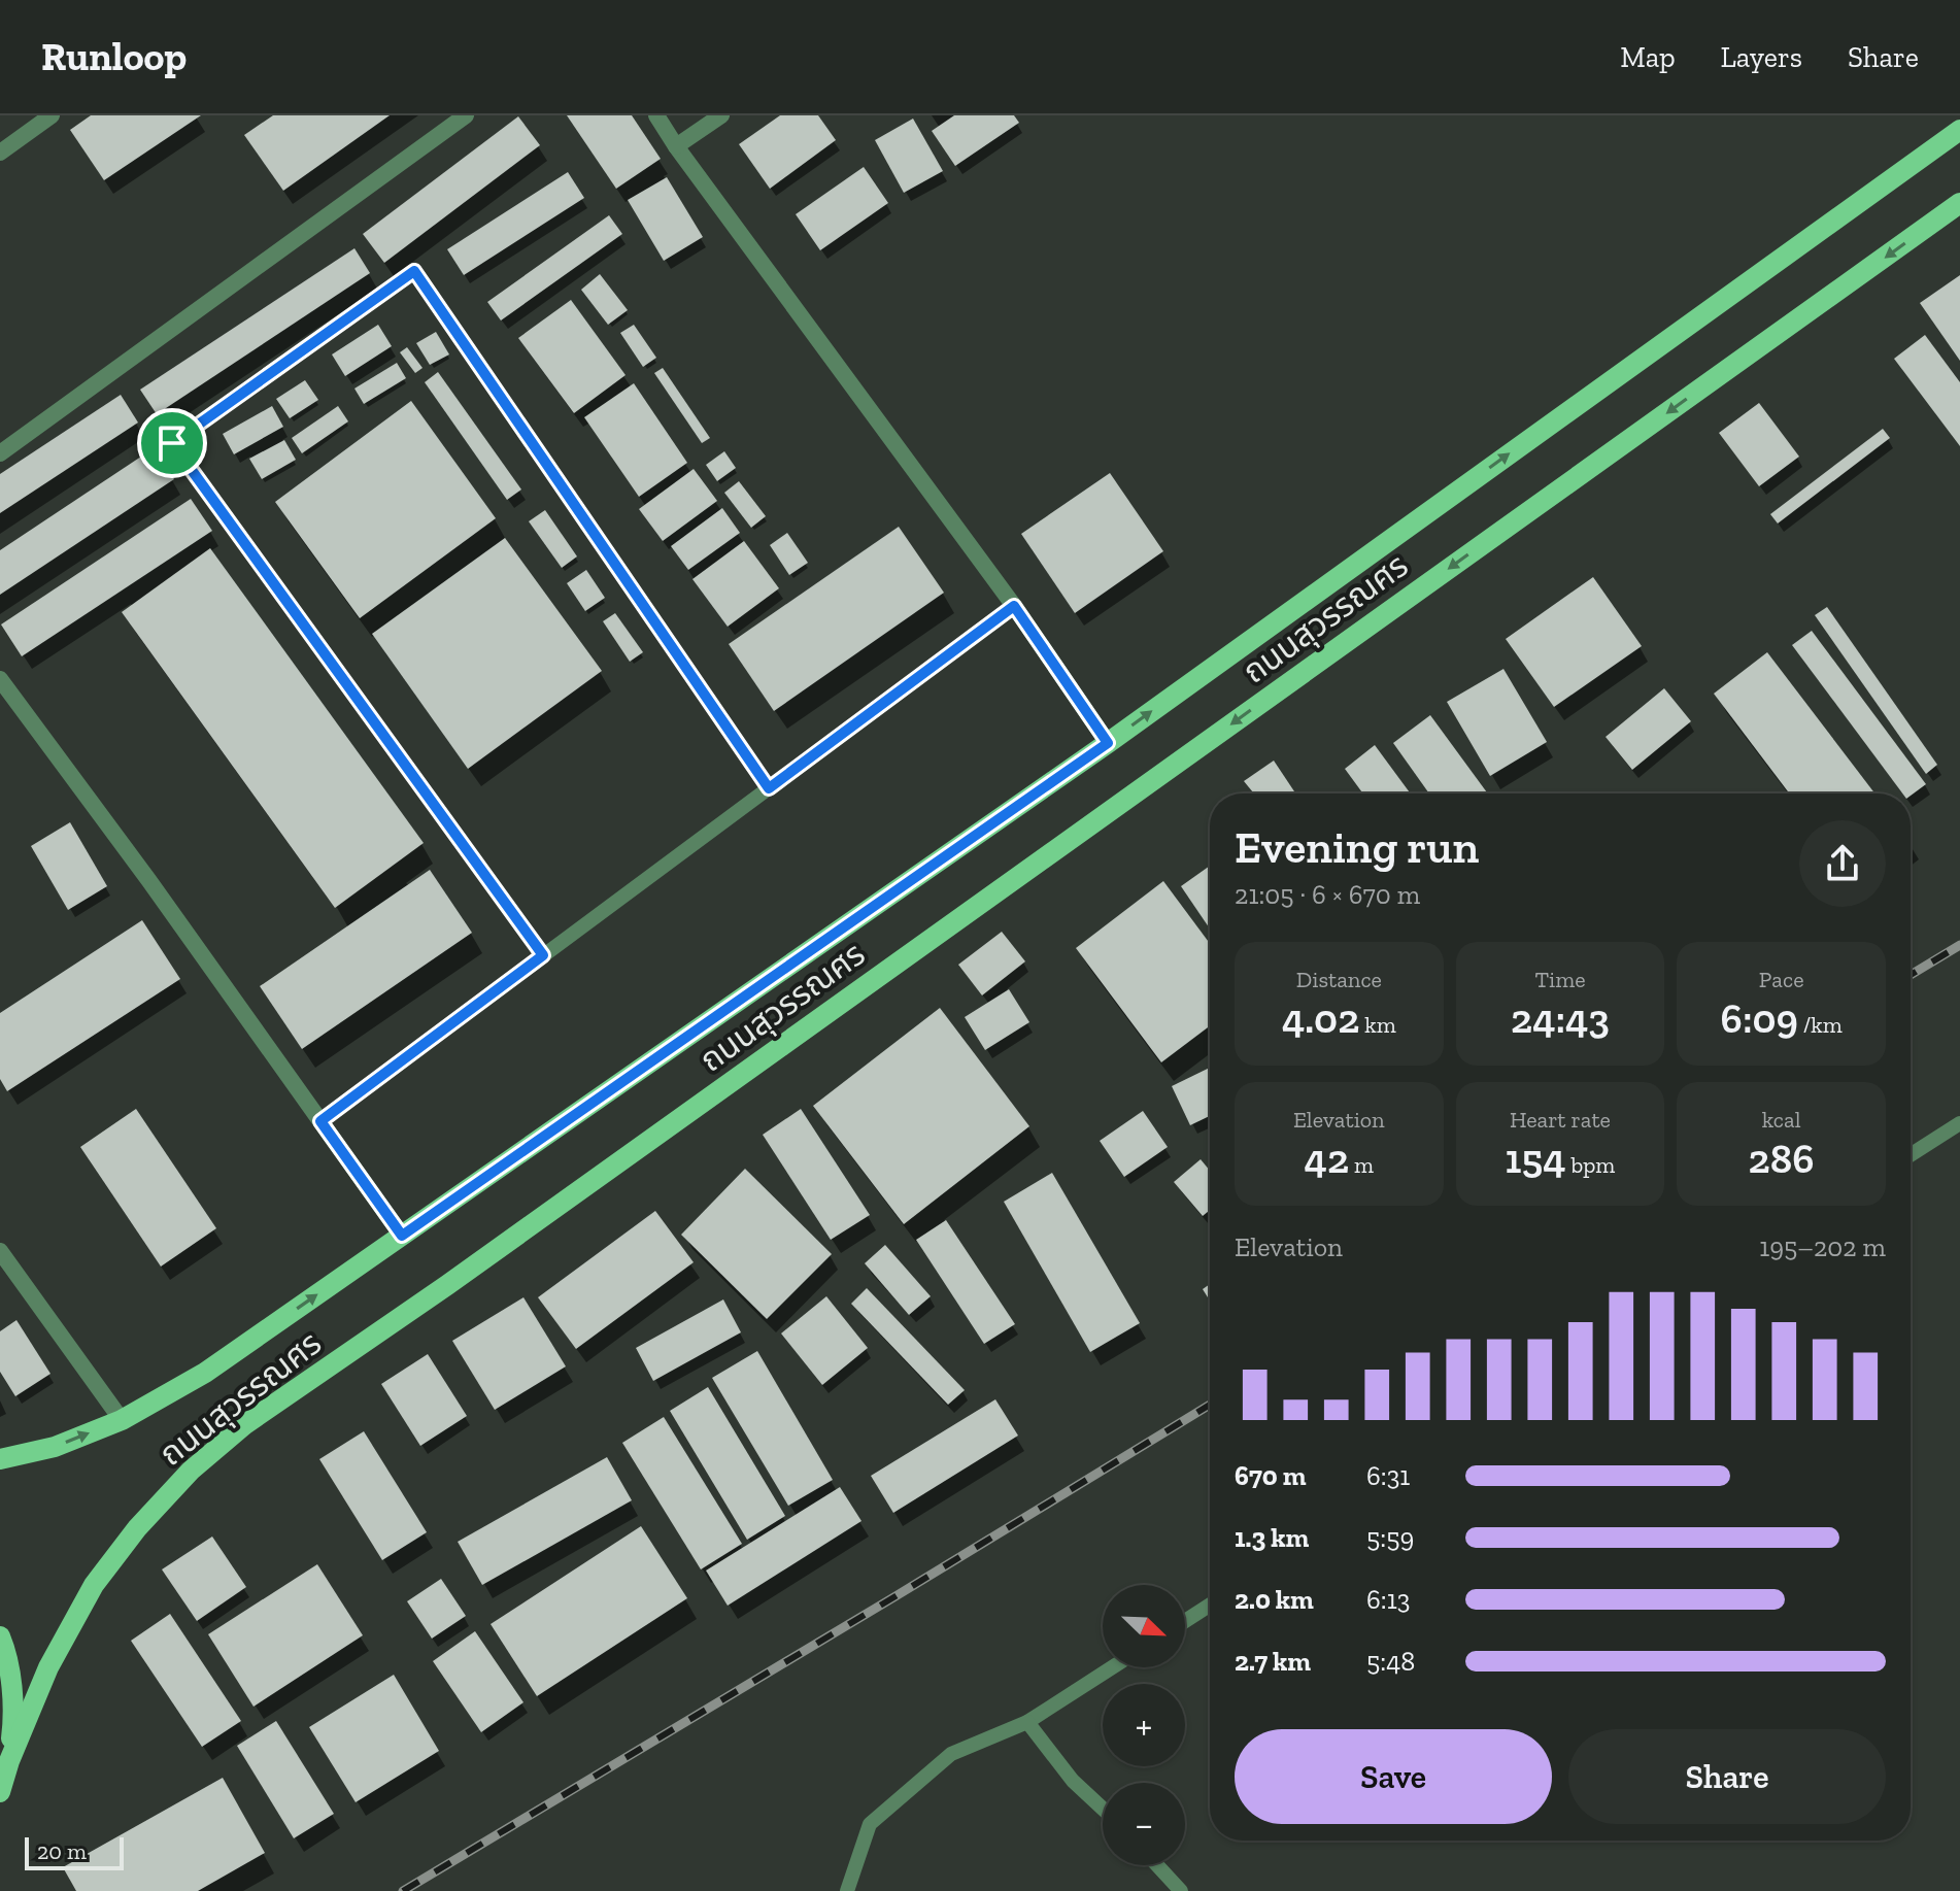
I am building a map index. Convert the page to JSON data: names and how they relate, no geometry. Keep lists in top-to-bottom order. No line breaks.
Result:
{"streets":{"main road":["ถนนสุวรรณศร"]},"scale_bar":"20 m","north":"bottom right","page":{"header":"Runloop","nav":["Map","Layers","Share"],"heading":["Evening run","21:05 · 6 × 670 m"],"stats":[["Distance","4.02 km"],["Time","24:43"],["Pace","6:09 /km"],["Elevation","42 m"],["Heart rate","154 bpm"],["kcal","286"]],"chart":["Elevation","195–202 m"],"list":[{"name":"670 m","note":"6:31"},{"name":"1.3 km","note":"5:59"},{"name":"2.0 km","note":"6:13"},{"name":"2.7 km","note":"5:48"}],"map_buttons":["+","−"],"buttons":["Save","Share"],"scale":"20 m"}}
